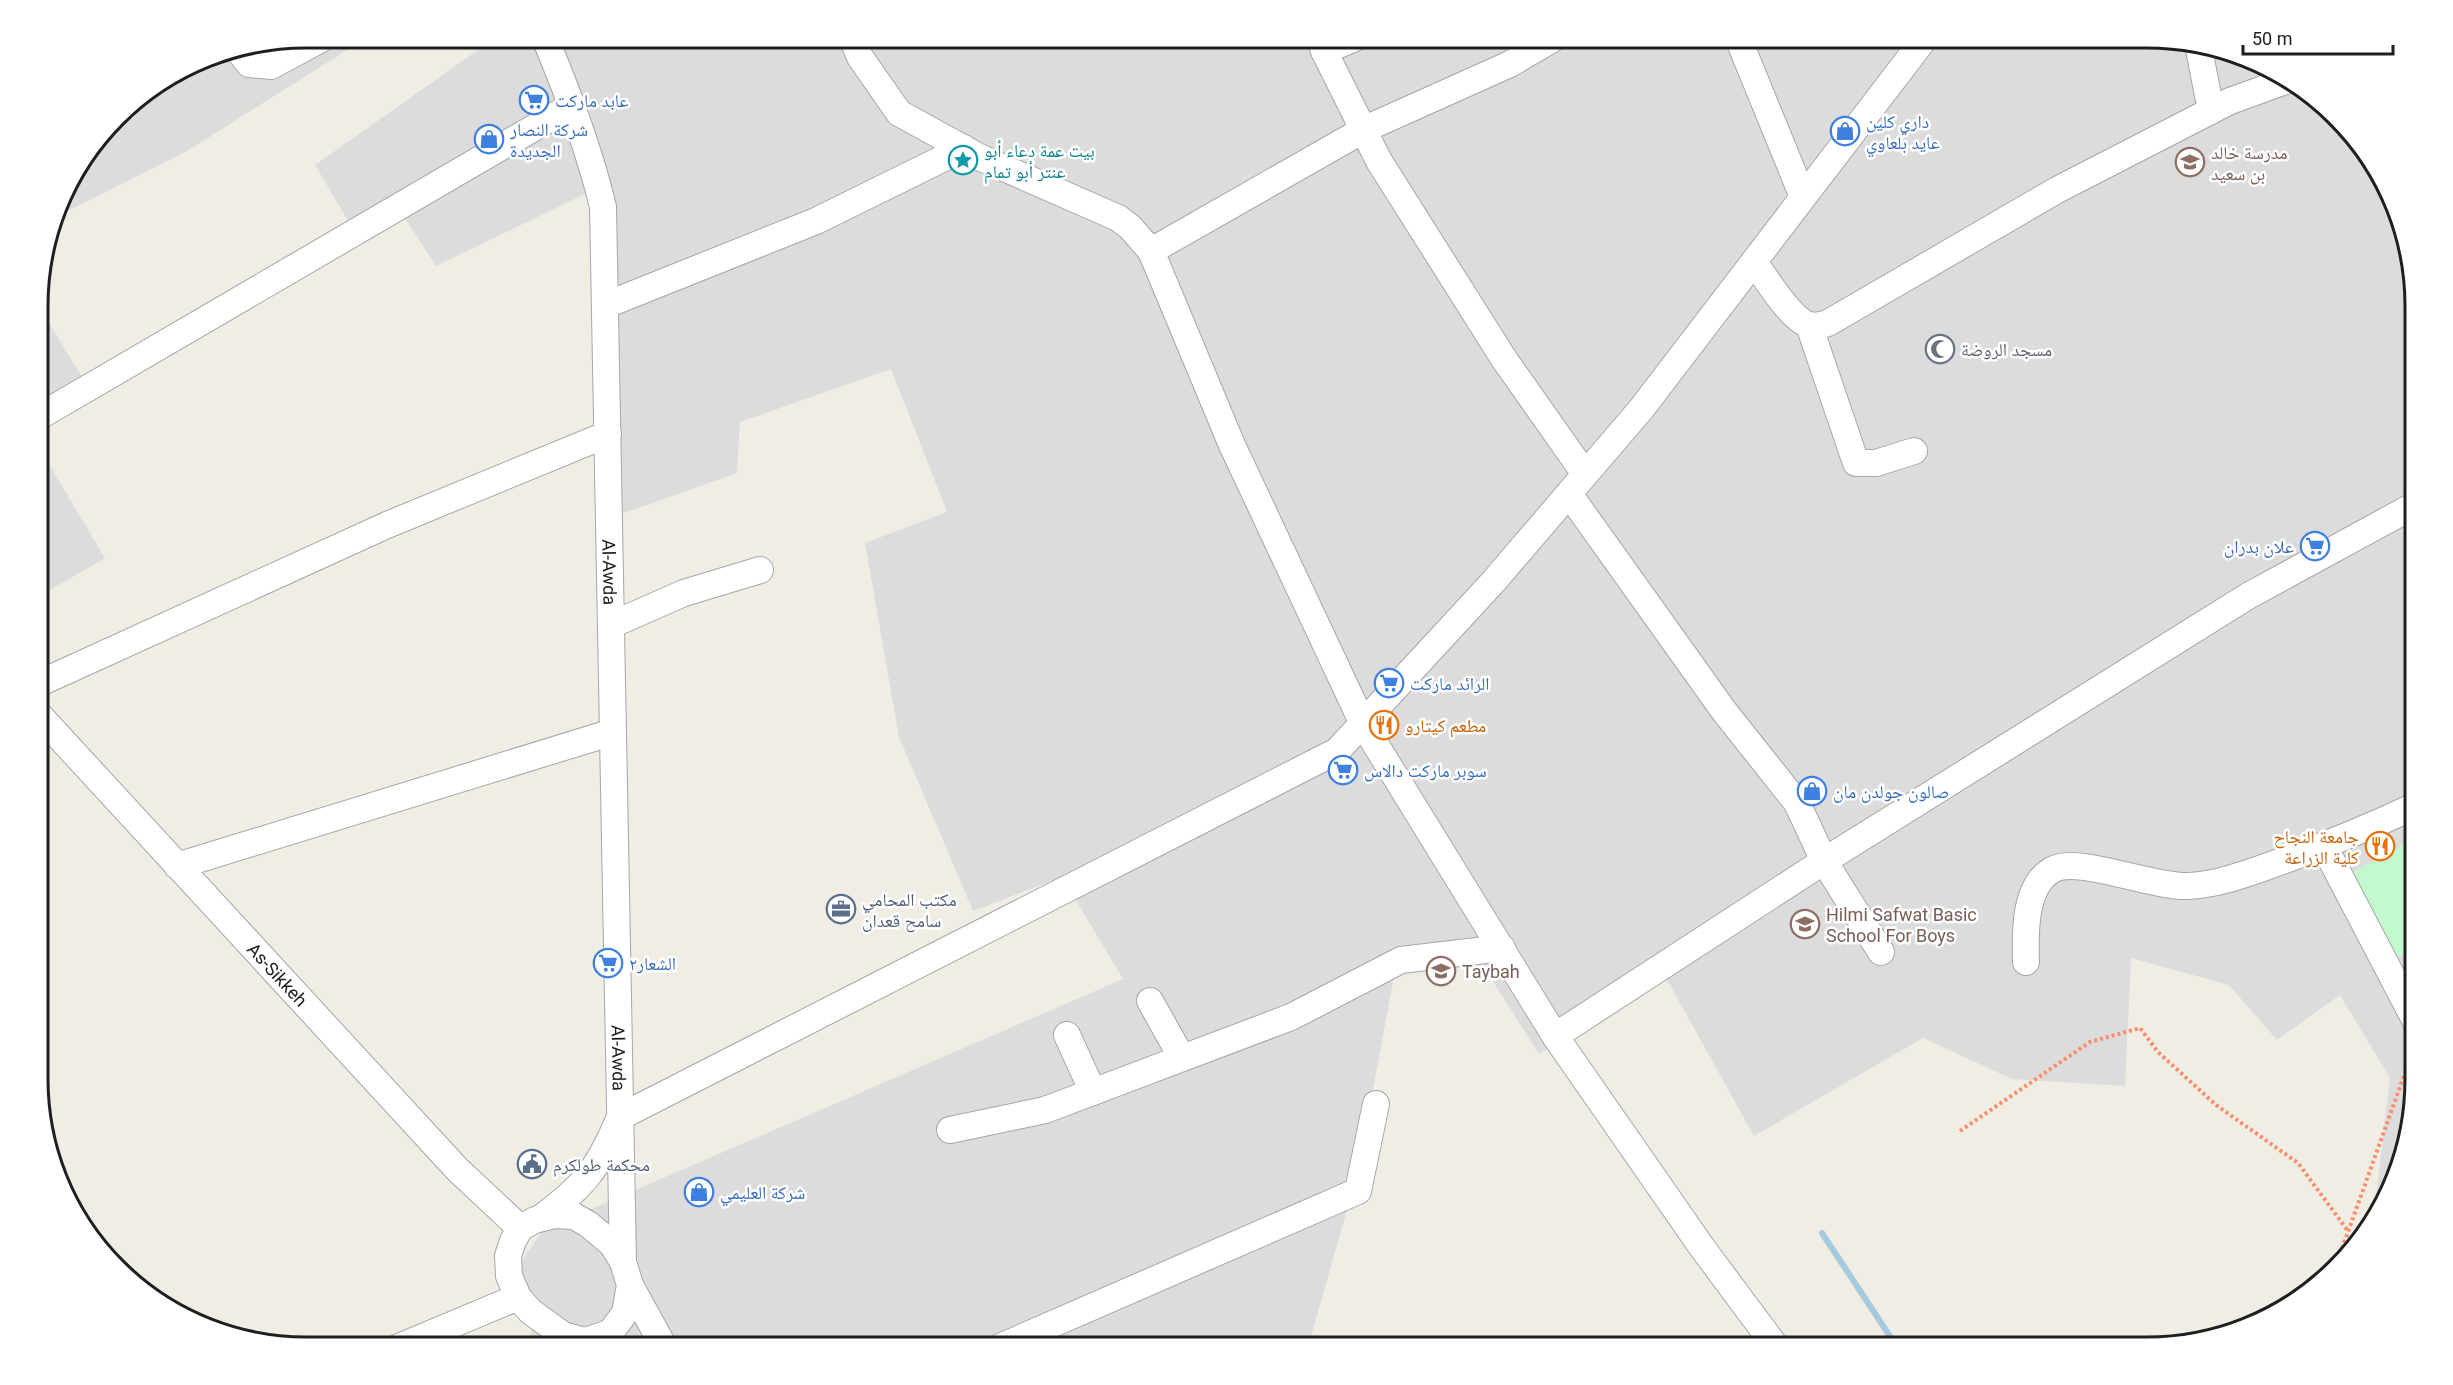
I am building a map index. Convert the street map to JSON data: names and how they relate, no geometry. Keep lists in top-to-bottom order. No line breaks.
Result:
{"streets":{"street":["Al-Awda","As-Sikkeh"]},"places":{"supermarket":["عابد ماركت","علان بدران","الرائد ماركت","سوبر ماركت دالاس","الشعار٢"],"shop":["داري كلين عايد بلعاوي","شركة النصار الجديدة","صالون جولدن مان","شركة العليمي"],"place":["بيت عمة دعاء أبو عنتر أبو تمام"],"school or university":["مدرسة خالد بن سعيد","Hilmi Safwat Basic School For Boys","Taybah"],"mosque":["مسجد الروضة"],"restaurant":["مطعم كيتارو","جامعة النجاح كلية الزراعة"],"office":["مكتب المحامي سامح قعدان"],"public building":["محكمة طولكرم"]},"scale_bar":"50 m"}
